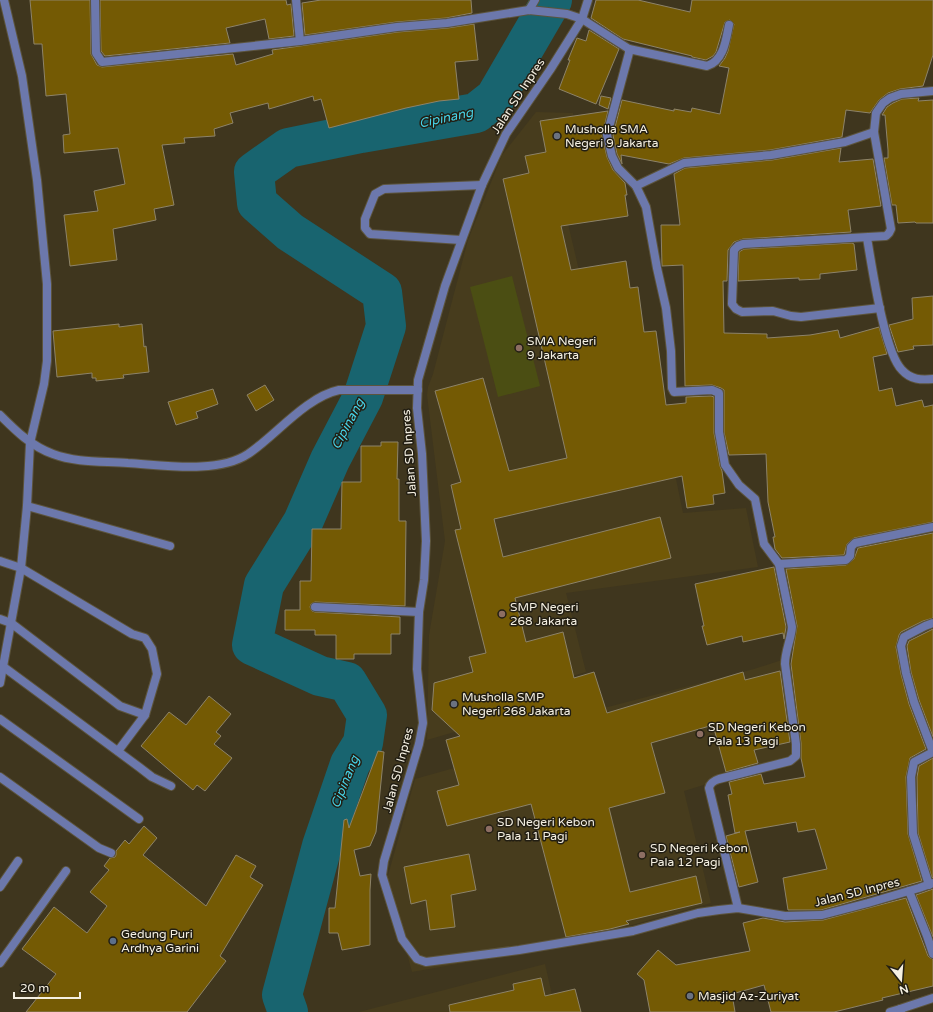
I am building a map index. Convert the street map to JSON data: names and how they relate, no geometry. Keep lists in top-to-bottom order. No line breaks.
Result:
{"streets":{"street":["Jalan SD Inpres"]},"water":["Cipinang"],"places":["Musholla SMA Negeri 9 Jakarta","SMA Negeri 9 Jakarta","SMP Negeri 268 Jakarta","Musholla SMP Negeri 268 Jakarta","SD Negeri Kebon Pala 13 Pagi","SD Negeri Kebon Pala 11 Pagi","SD Negeri Kebon Pala 12 Pagi","Gedung Puri Ardhya Garini","Masjid Az-Zuriyat"],"scale_bar":"20 m","north":"bottom"}
